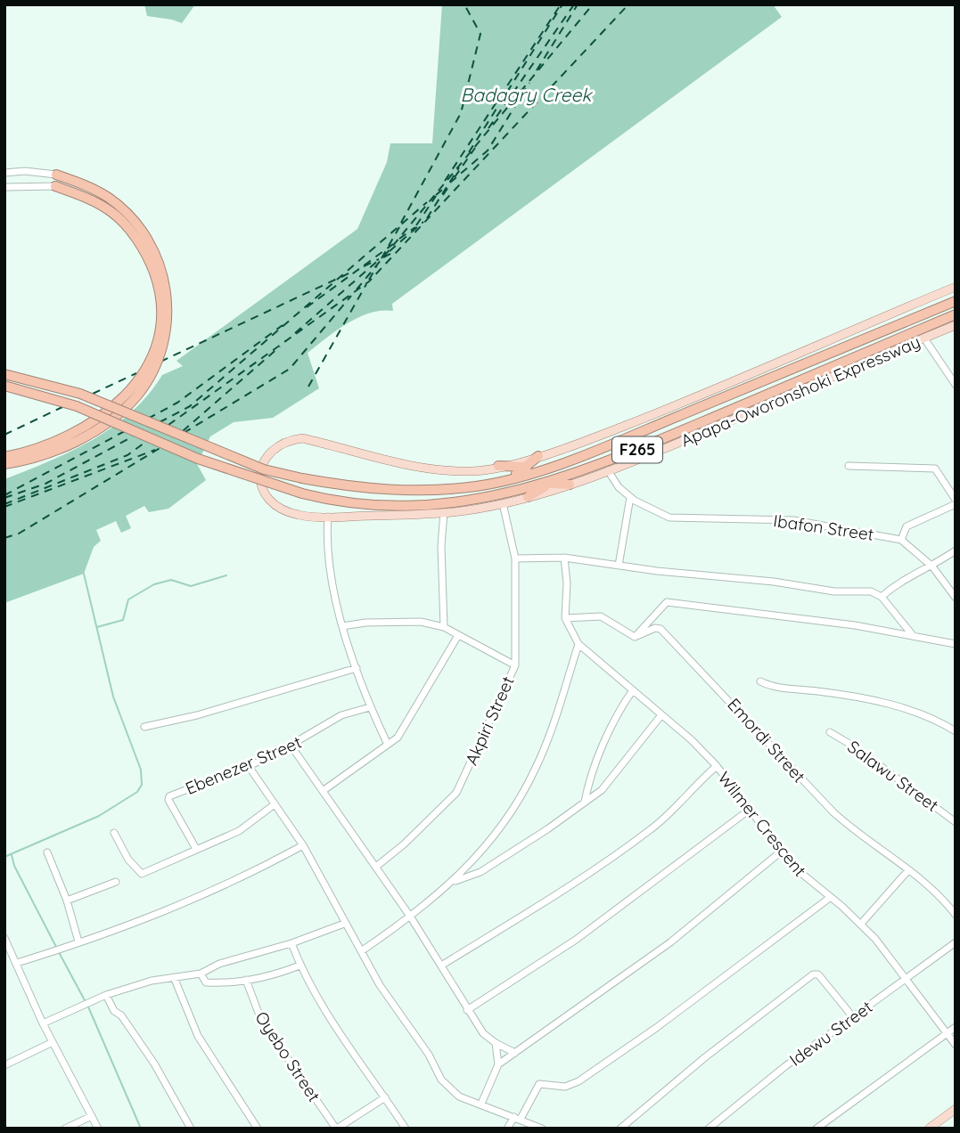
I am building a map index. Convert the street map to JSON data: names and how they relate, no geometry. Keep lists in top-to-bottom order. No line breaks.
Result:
{"streets":{"highway":["Apapa-Oworonshoki Expressway","F265"],"street":["Ibafon Street","Akpiri Street","Emordi Street","Ebenezer Street","Salawu Street","Wilmer Crescent","Idewu Street","Oyebo Street"]},"crossings":[["Apapa-Oworonshoki Expressway","Ibafon Street"],["Apapa-Oworonshoki Expressway","Akpiri Street"],["Wilmer Crescent","Idewu Street"]],"water":["Badagry Creek"]}
